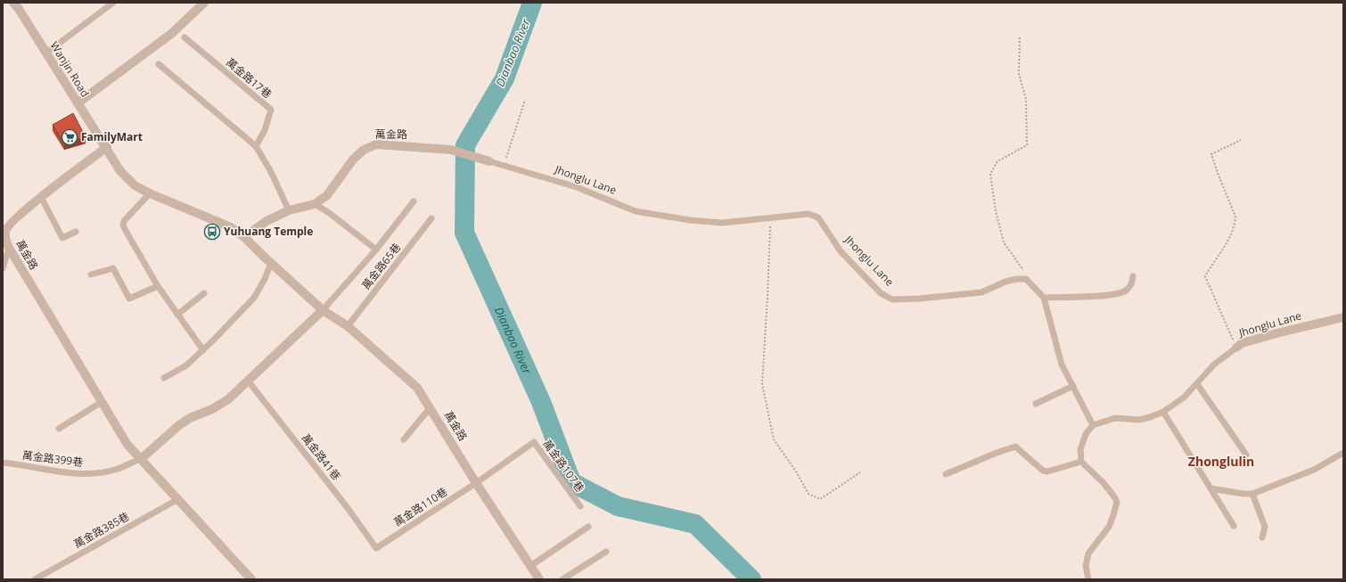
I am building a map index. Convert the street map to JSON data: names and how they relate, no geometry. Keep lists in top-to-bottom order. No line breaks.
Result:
{"streets":{"street":["Wanjin Road","萬金路","Jhonglu Lane"],"lane":["萬金路17巷","萬金路65巷","萬金路41巷","萬金路399巷","萬金路107巷","萬金路110巷","萬金路385巷"]},"crossings":[["Wanjin Road","萬金路"],["萬金路","Jhonglu Lane"],["萬金路","萬金路65巷"],["萬金路","萬金路399巷"],["萬金路","萬金路107巷"],["萬金路","萬金路110巷"],["萬金路","萬金路385巷"],["萬金路41巷","萬金路110巷"],["萬金路107巷","萬金路110巷"]],"districts":["Zhonglulin"],"water":["Dianbao River"],"places":{"supermarket":["FamilyMart"],"bus stop":["Yuhuang Temple"]}}
